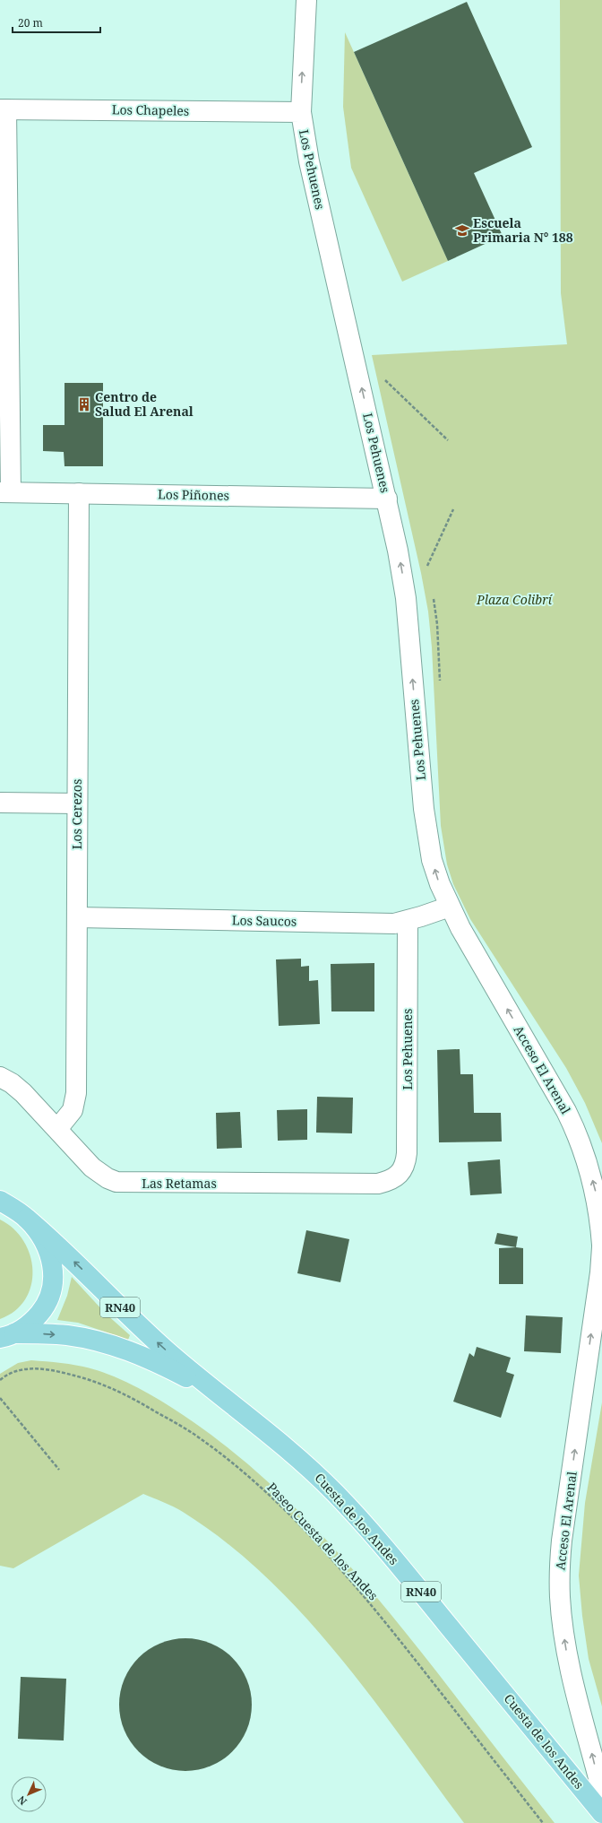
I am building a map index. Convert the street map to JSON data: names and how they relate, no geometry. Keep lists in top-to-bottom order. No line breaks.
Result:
{"streets":{"main road":["RN40","Cuesta de los Andes"],"street":["Los Chapeles","Los Pehuenes","Los Piñones","Los Cerezos","Los Saucos","Acceso El Arenal","Las Retamas"],"path":["Paseo Cuesta de los Andes"]},"crossings":[["Los Chapeles","Los Pehuenes"],["Los Pehuenes","Los Piñones"],["Los Pehuenes","Los Saucos"],["Los Pehuenes","Acceso El Arenal"],["Los Pehuenes","Las Retamas"],["Los Piñones","Los Cerezos"],["Los Cerezos","Los Saucos"],["Los Cerezos","Las Retamas"],["Los Saucos","Acceso El Arenal"],["RN40","Cuesta de los Andes"]],"one_way":["Los Pehuenes","Acceso El Arenal"],"parks":["Plaza Colibrí"],"places":{"school or university":["Escuela Primaria N° 188"],"building":["Centro de Salud El Arenal"]},"scale_bar":"20 m","north":"bottom left"}
